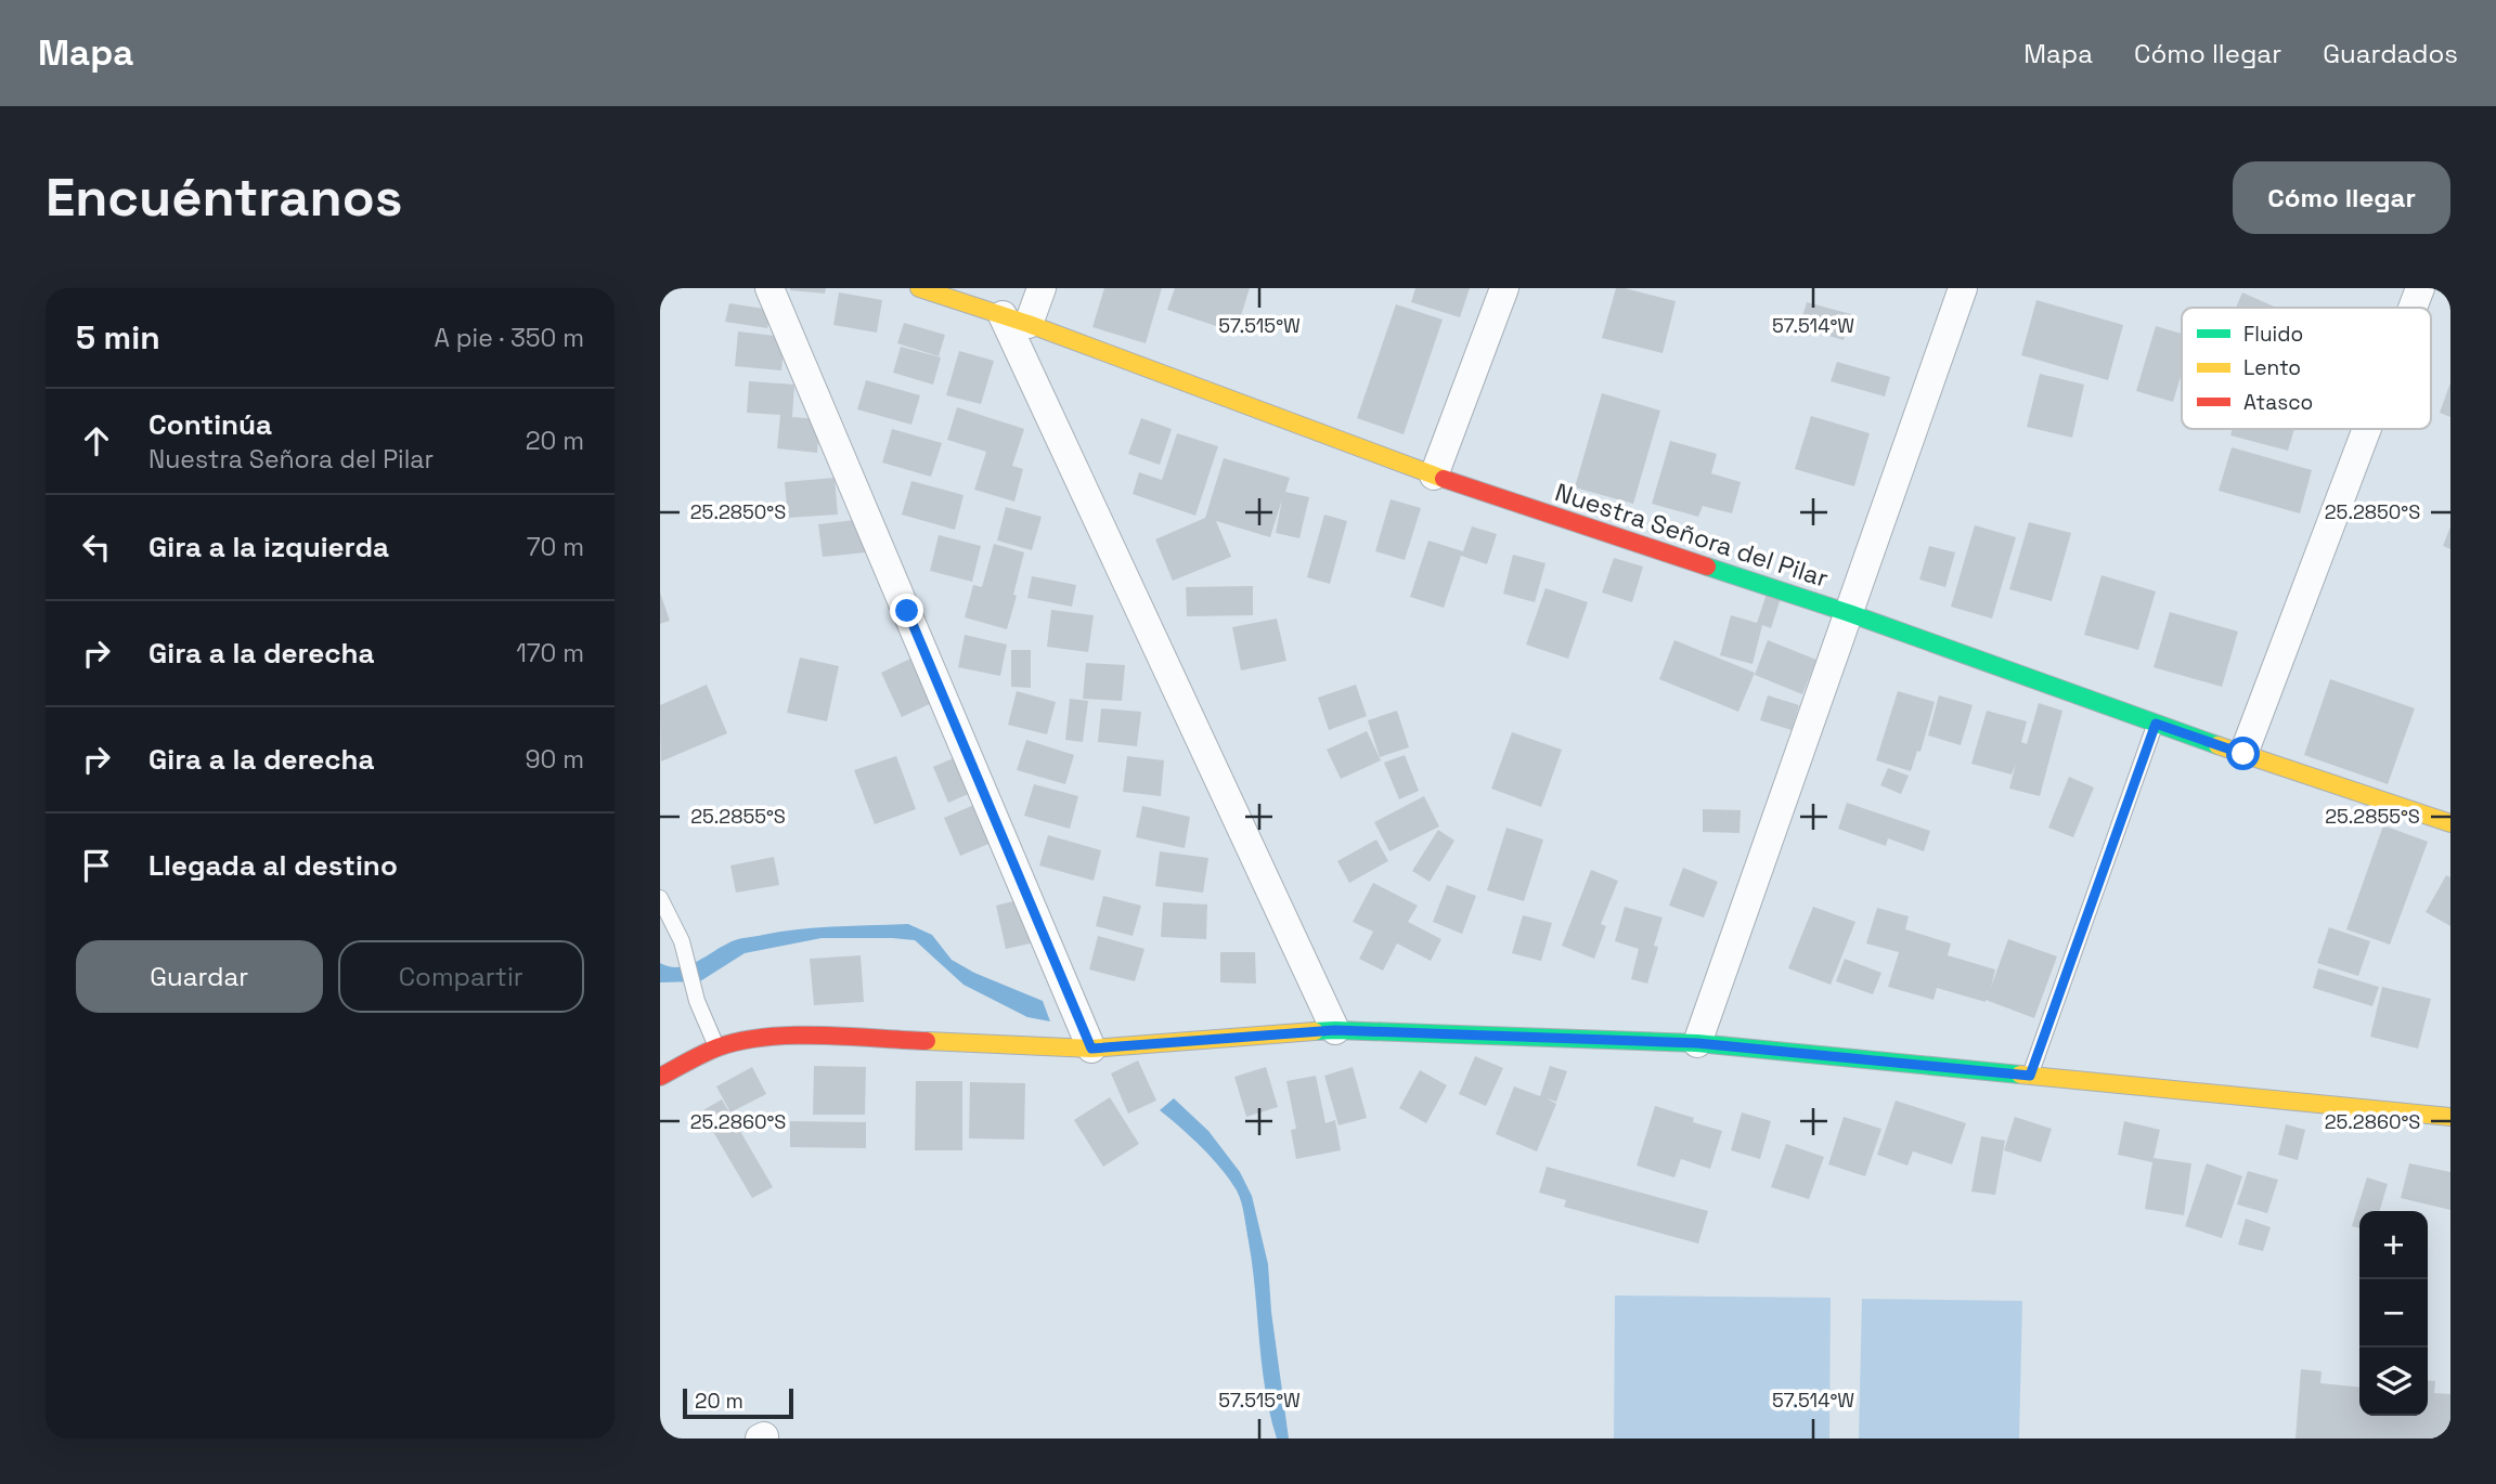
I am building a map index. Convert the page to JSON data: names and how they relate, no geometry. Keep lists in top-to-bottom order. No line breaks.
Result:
{"streets":{"street":["Nuestra Señora del Pilar"]},"legend":["Fluido","Lento","Atasco"],"scale_bar":"20 m","page":{"header":"Mapa","nav":["Mapa","Cómo llegar","Guardados"],"buttons":["Cómo llegar",["Guardar","Compartir"]],"title":"Encuéntranos","heading":["5 min","A pie · 350 m"],"list":[["Continúa","Nuestra Señora del Pilar","20 m"],["Gira a la izquierda","70 m"],["Gira a la derecha","170 m"],["Gira a la derecha","90 m"],"Llegada al destino"],"map_buttons":["+","−"],"scale":"20 m"},"coordinates":["57.515°W","57.514°W","25.2850°S","25.2855°S","25.2860°S"]}
